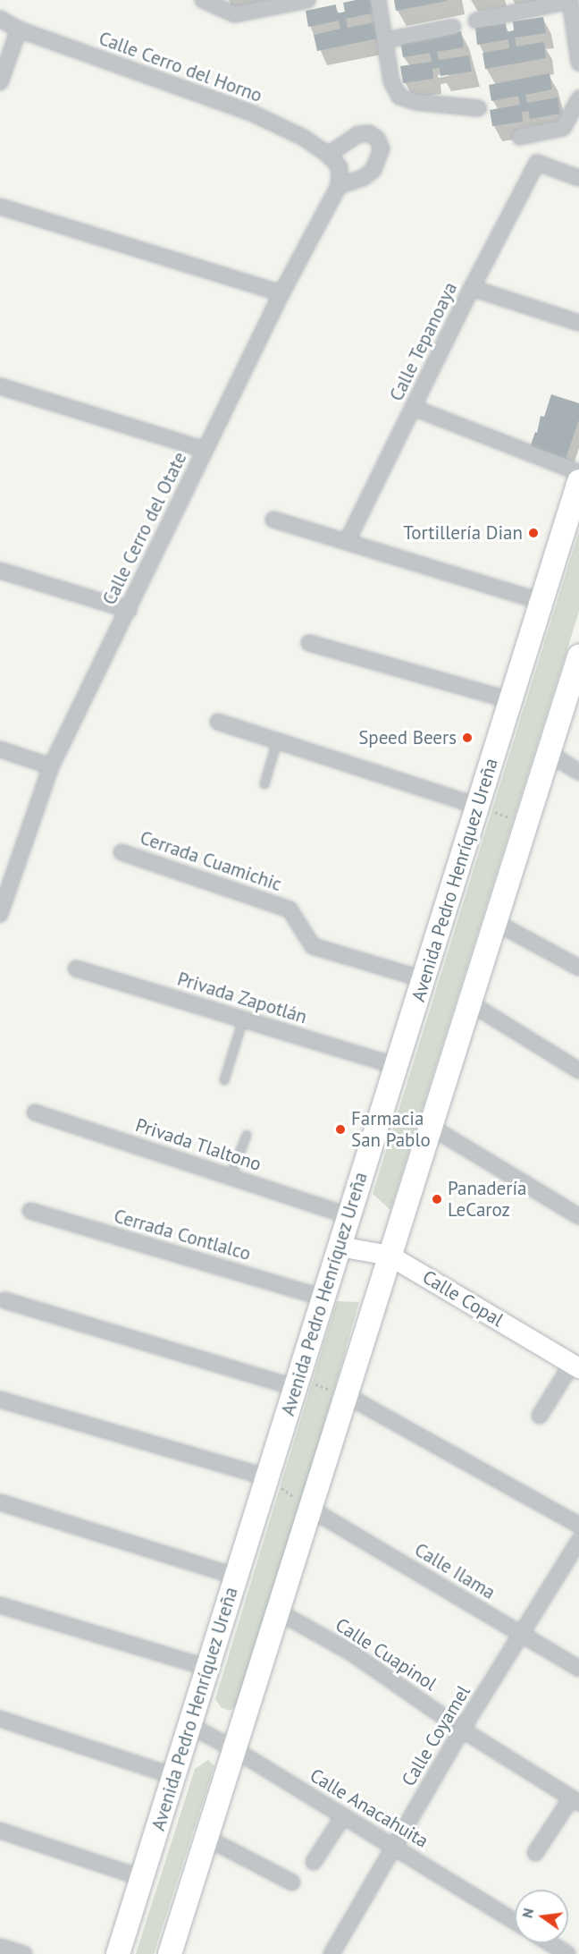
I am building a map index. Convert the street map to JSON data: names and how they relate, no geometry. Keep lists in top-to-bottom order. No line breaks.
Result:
{"streets":{"main road":["Avenida Pedro Henríquez Ureña"],"street":["Calle Cerro del Horno","Calle Tepanoaya","Calle Cerro del Otate","Cerrada Cuamichic","Privada Zapotlán","Privada Tlaltono","Cerrada Contlalco","Calle Copal","Calle Ilama","Calle Cuapinol","Calle Coyamel","Calle Anacahuita"]},"crossings":[["Calle Cerro del Horno","Calle Cerro del Otate"],["Cerrada Cuamichic","Avenida Pedro Henríquez Ureña"],["Avenida Pedro Henríquez Ureña","Privada Zapotlán"],["Avenida Pedro Henríquez Ureña","Privada Tlaltono"],["Avenida Pedro Henríquez Ureña","Cerrada Contlalco"],["Avenida Pedro Henríquez Ureña","Calle Copal"],["Avenida Pedro Henríquez Ureña","Calle Anacahuita"],["Calle Ilama","Calle Coyamel"],["Calle Cuapinol","Calle Coyamel"],["Calle Coyamel","Calle Anacahuita"]],"places":["Tortillería Dian","Speed Beers","Farmacia San Pablo","Panadería LeCaroz"],"north":"left"}
